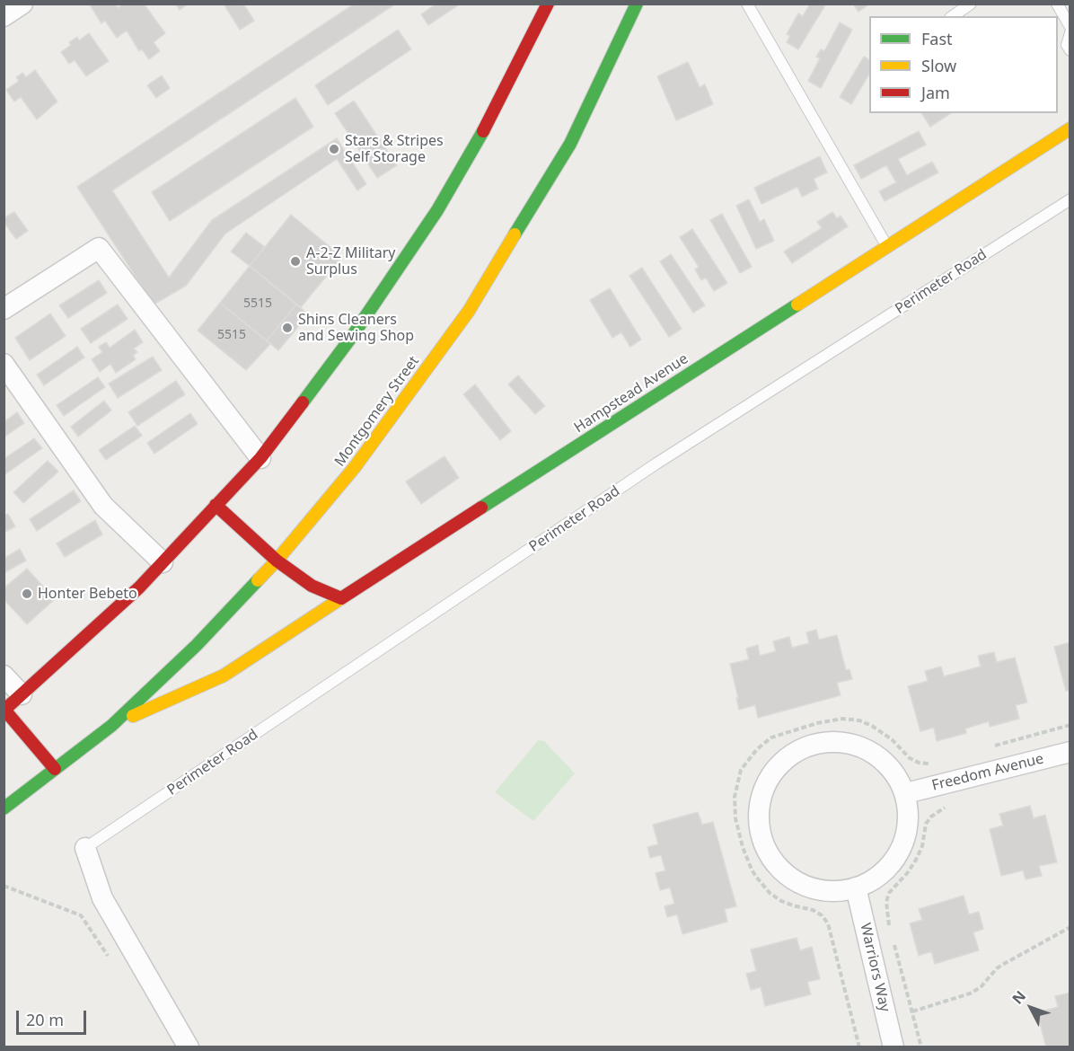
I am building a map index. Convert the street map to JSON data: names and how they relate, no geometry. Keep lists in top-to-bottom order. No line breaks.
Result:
{"streets":{"street":["Hampstead Avenue","Montgomery Street","Freedom Avenue","Warriors Way"],"lane":["Perimeter Road"]},"crossings":[["Hampstead Avenue","Montgomery Street"],["Freedom Avenue","Warriors Way"]],"places":["Stars & Stripes Self Storage","A-2-Z Military Surplus","Shins Cleaners and Sewing Shop","Honter Bebeto"],"house_numbers":["5515","5515"],"legend":["Fast","Slow","Jam"],"scale_bar":"20 m","north":"top left"}
